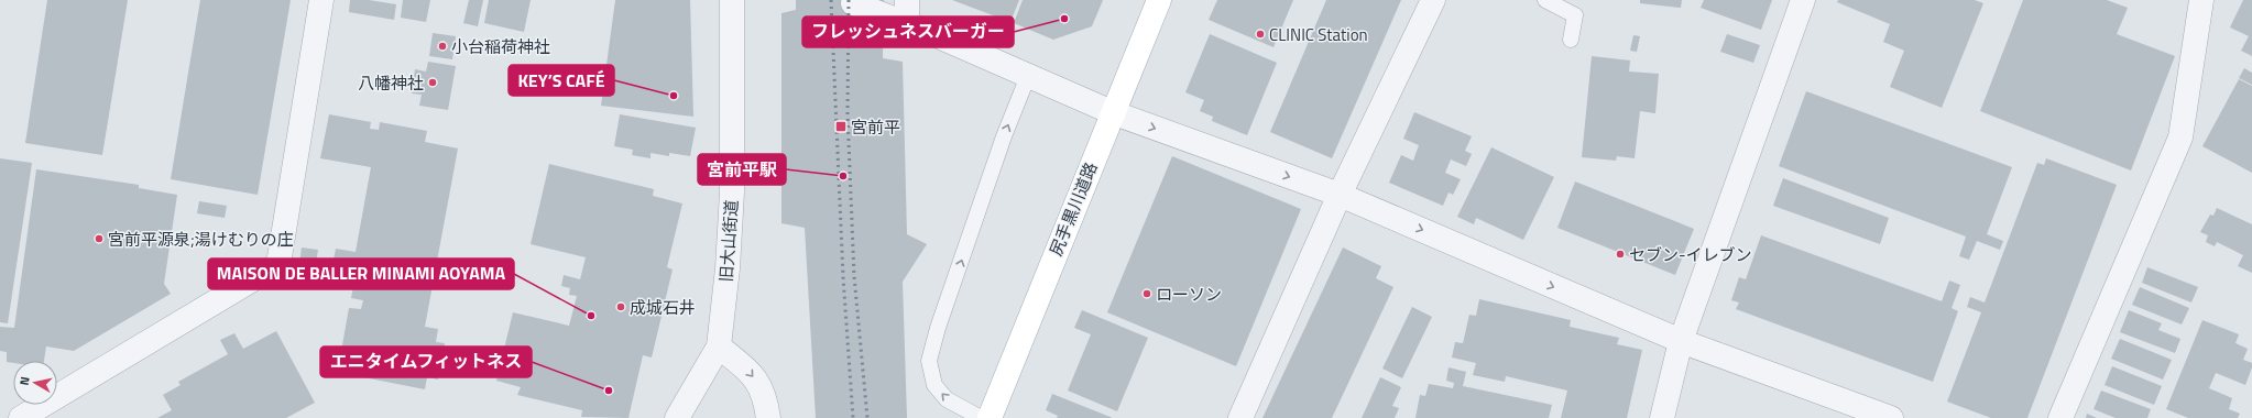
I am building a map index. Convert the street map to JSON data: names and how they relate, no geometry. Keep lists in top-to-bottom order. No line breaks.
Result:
{"streets":{"main road":["尻手黒川道路"],"street":["旧大山街道"]},"places":{"other":["フレッシュネスバーガー","CLINIC Station","小台稲荷神社","八幡神社","KEY’S CAFÉ","宮前平駅","宮前平源泉;湯けむりの庄","セブン-イレブン","ローソン","成城石井","MAISON DE BALLER MINAMI AOYAMA","エニタイムフィットネス"],"transit":["宮前平"]},"north":"left"}
